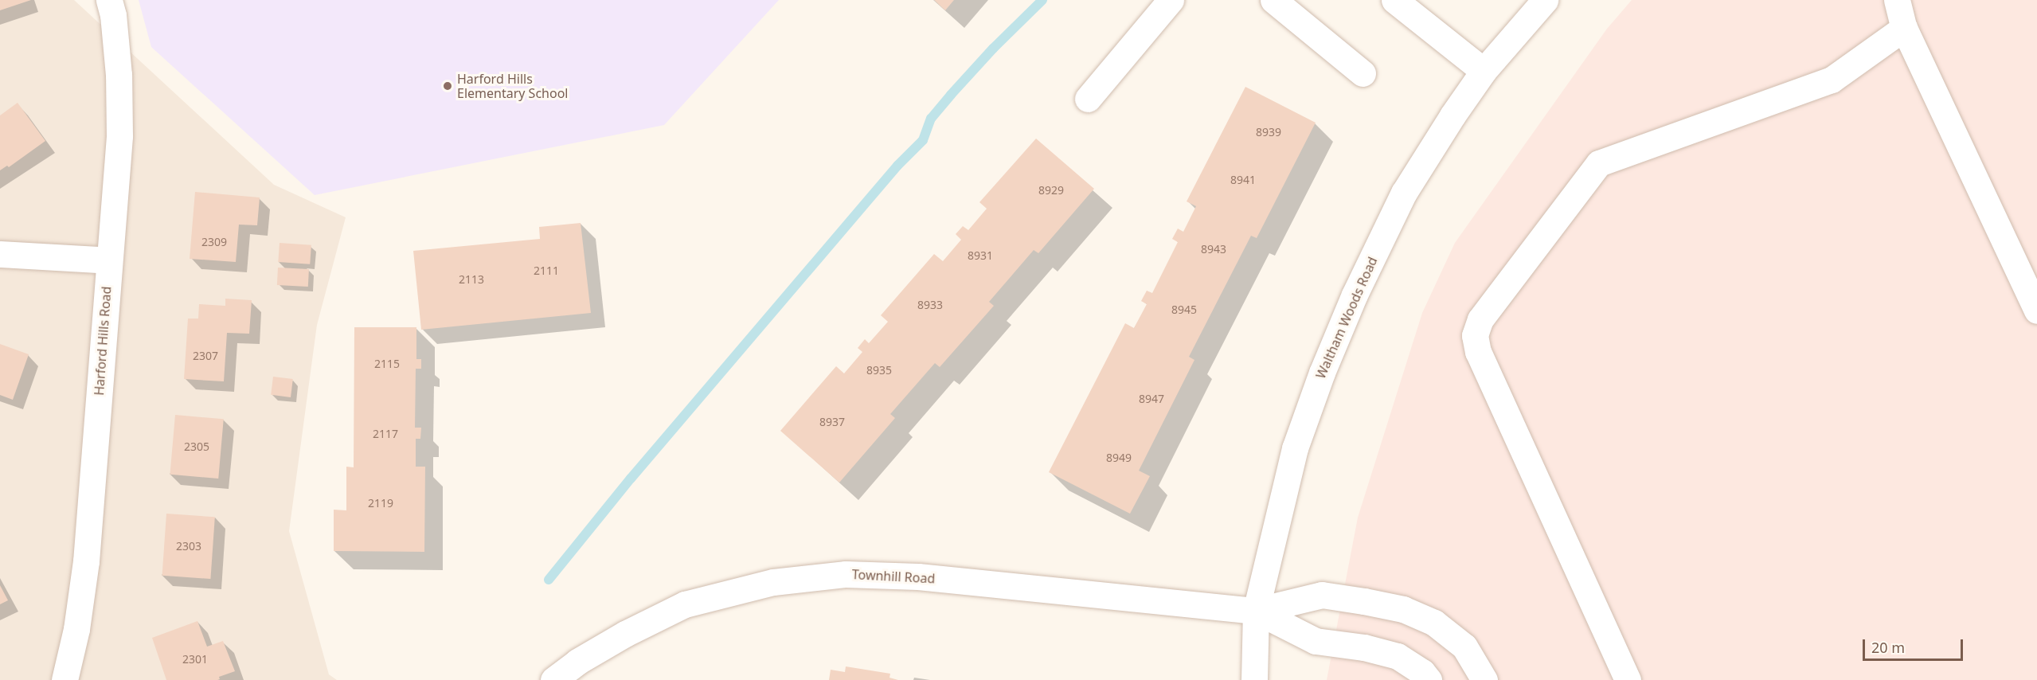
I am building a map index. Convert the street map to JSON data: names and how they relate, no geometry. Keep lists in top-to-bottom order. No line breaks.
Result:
{"streets":{"street":["Waltham Woods Road","Harford Hills Road","Townhill Road"]},"crossings":[["Waltham Woods Road","Townhill Road"]],"places":["Harford Hills Elementary School"],"house_numbers":["8939","8941","8929","2309","8943","8931","2111","2113","8933","8945","2307","2115","8935","8947","8937","2117","2305","8949","2119","2303","2301"],"scale_bar":"20 m"}
